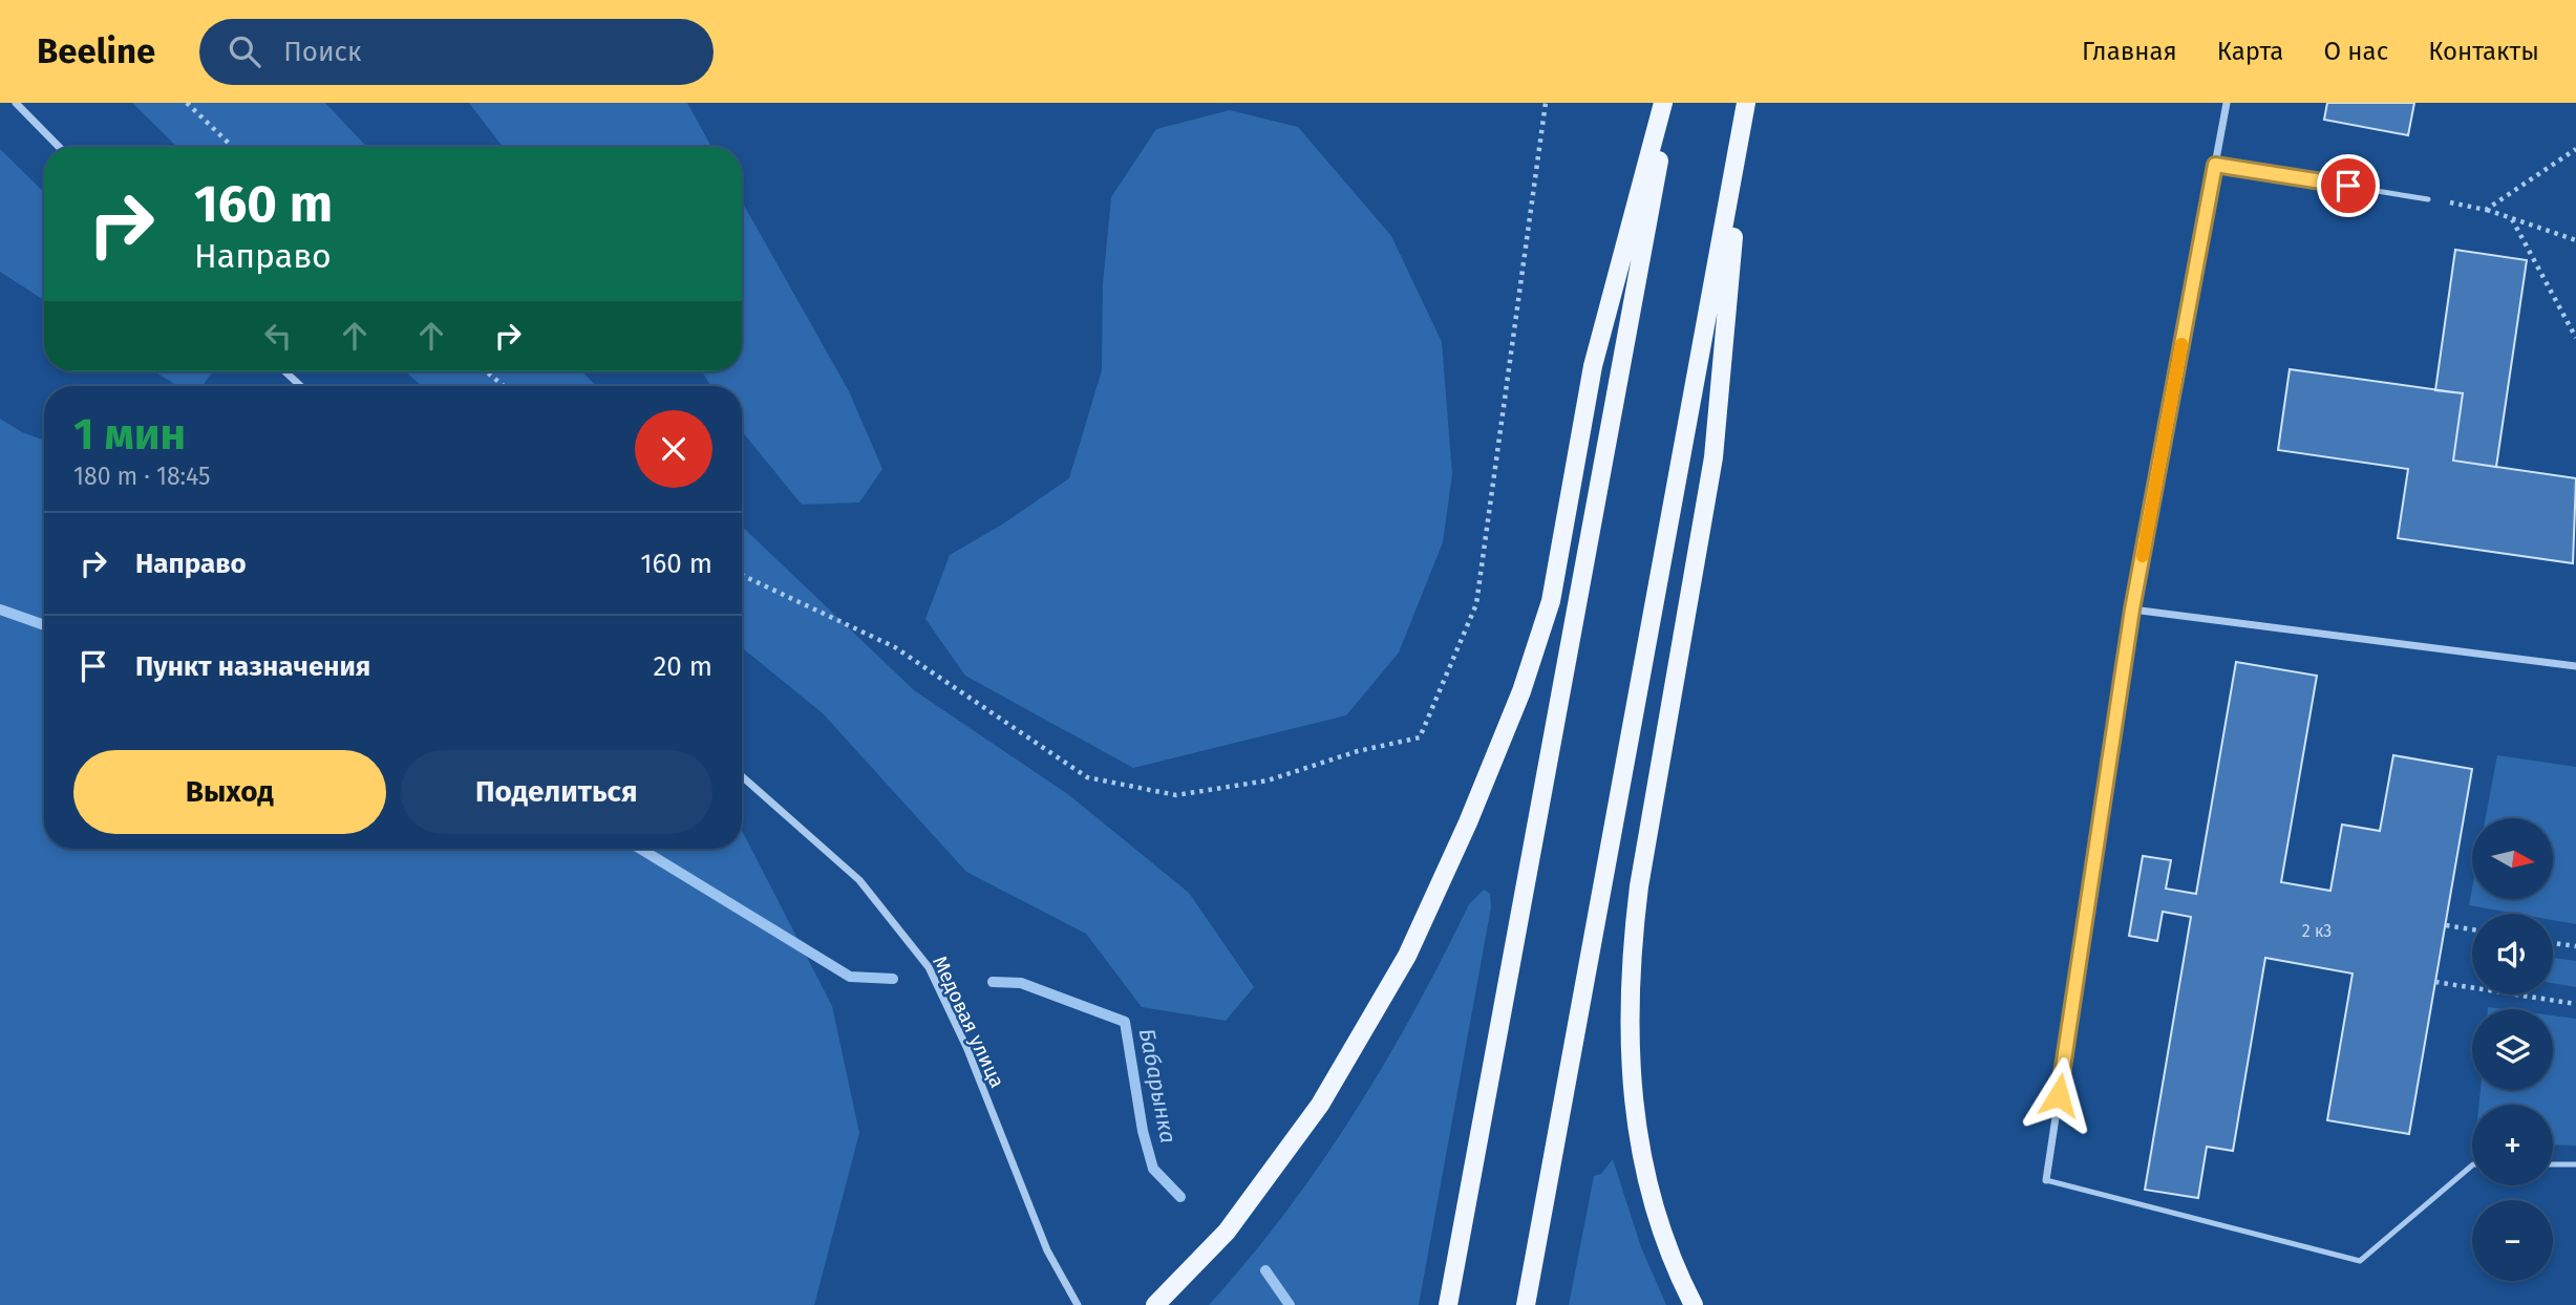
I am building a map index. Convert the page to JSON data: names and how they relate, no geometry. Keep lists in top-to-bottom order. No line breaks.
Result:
{"streets":{"street":["Медовая улица"]},"water":["Бабарынка"],"house_numbers":["2 к3"],"north":"right","page":{"header":"Beeline","search":"Поиск","nav":["Главная","Карта","О нас","Контакты"],"turn":["160 m","Направо"],"heading":["1 мин","180 m · 18:45"],"list":[{"name":"Направо","value":"160 m"},{"name":"Пункт назначения","value":"20 m"}],"buttons":["Выход","Поделиться"],"map_buttons":["+","−"]}}
